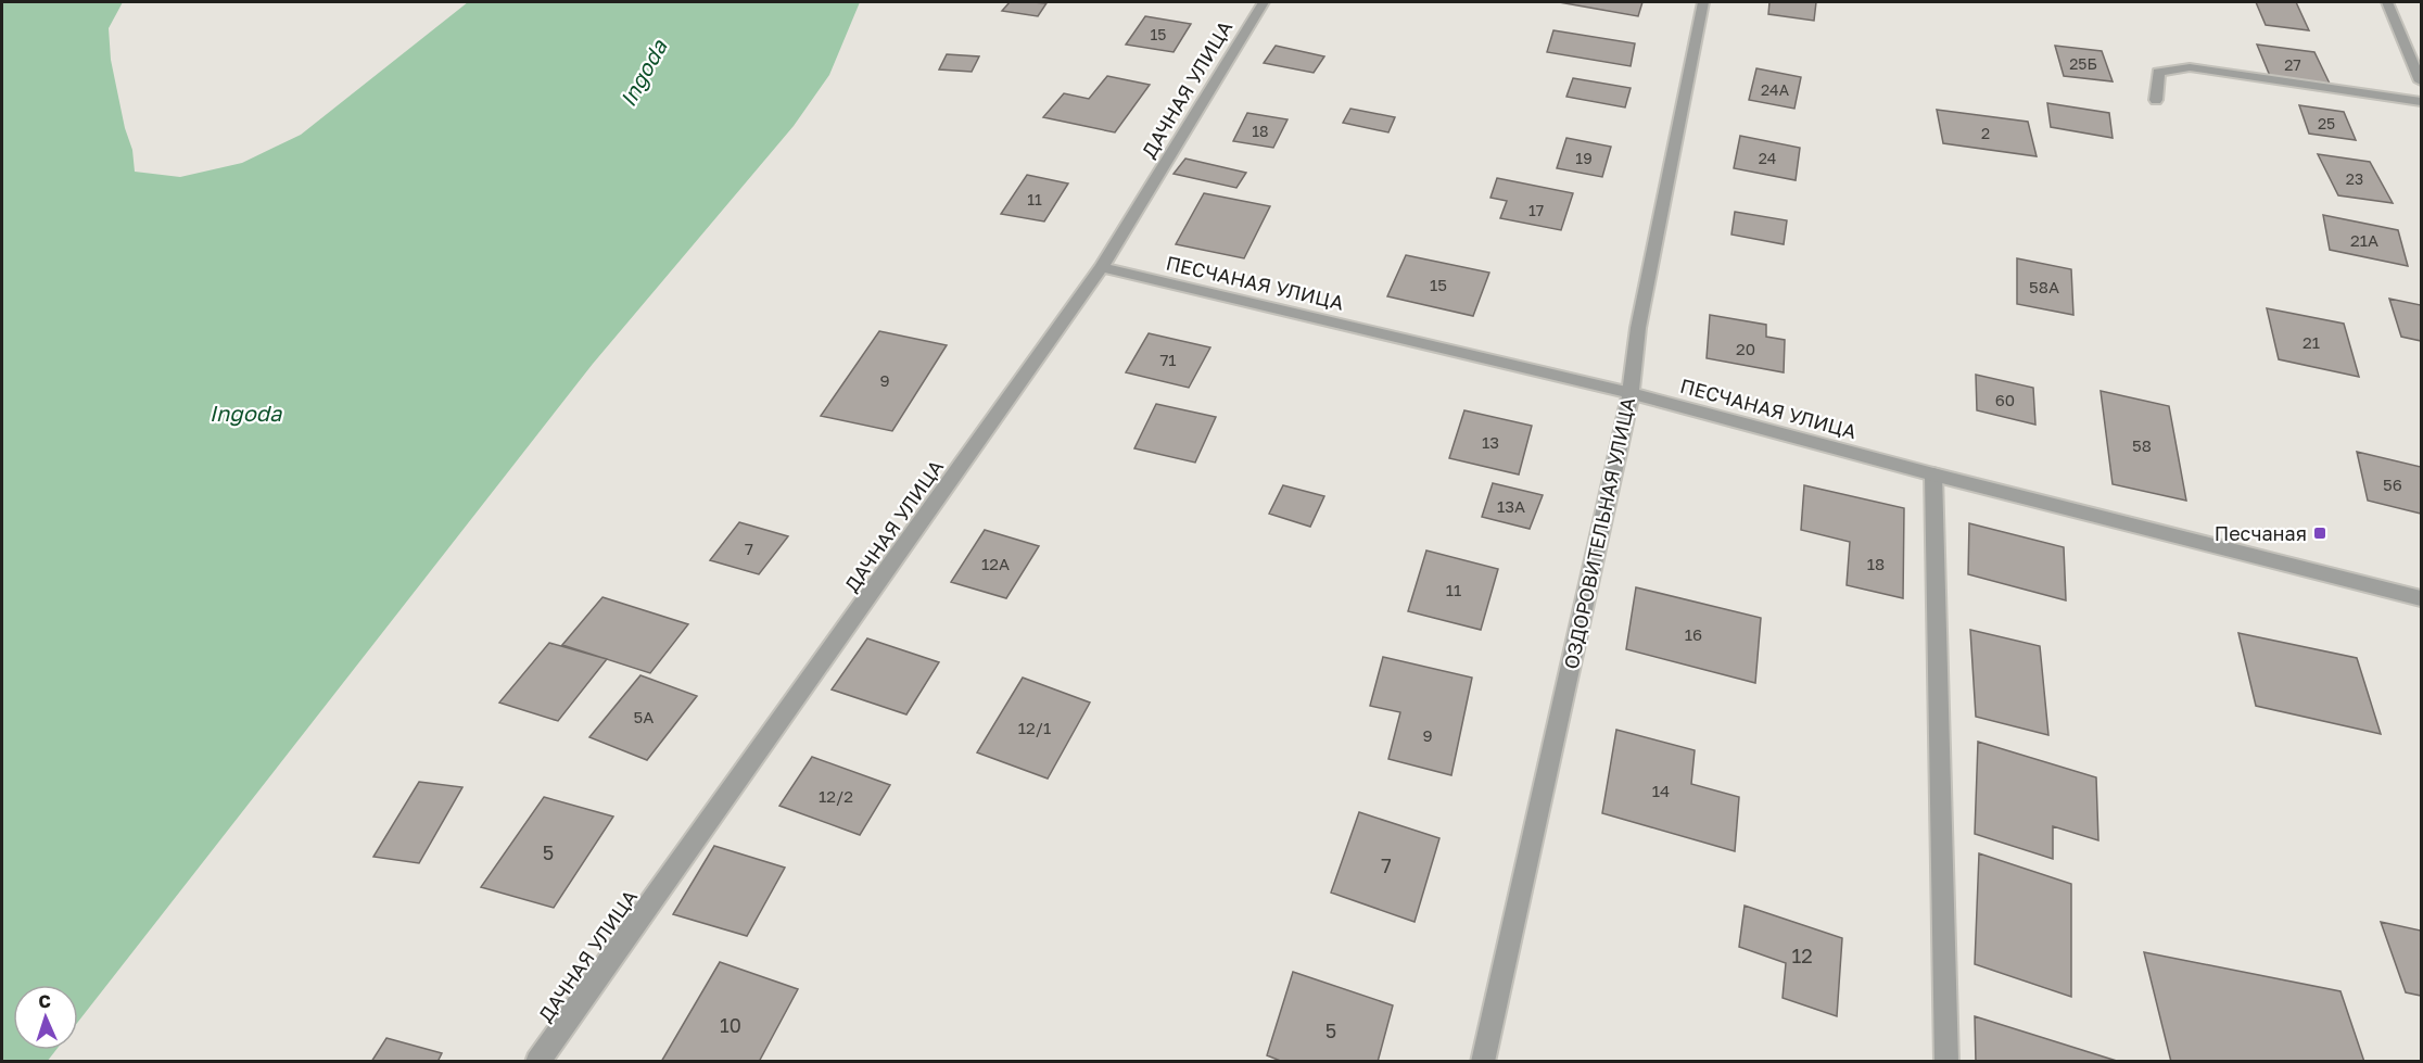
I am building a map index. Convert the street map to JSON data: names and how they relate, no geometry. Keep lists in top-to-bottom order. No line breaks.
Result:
{"streets":{"street":["ДАЧНАЯ УЛИЦА","ПЕСЧАНАЯ УЛИЦА","ОЗДОРОВИТЕЛЬНАЯ УЛИЦА"]},"crossings":[["ДАЧНАЯ УЛИЦА","ПЕСЧАНАЯ УЛИЦА"],["ПЕСЧАНАЯ УЛИЦА","ОЗДОРОВИТЕЛЬНАЯ УЛИЦА"]],"water":["Ingoda"],"places":{"transit":["Песчаная"]},"house_numbers":["15","25Б","27","24А","25","18","2","19","24","23","11","17","21А","15","58А","21","20","71","9","60","13","58","56","13А","7","12А","18","11","16","5А","12/1","9","14","12/2","5","7","12","10","5"],"north":"top"}
